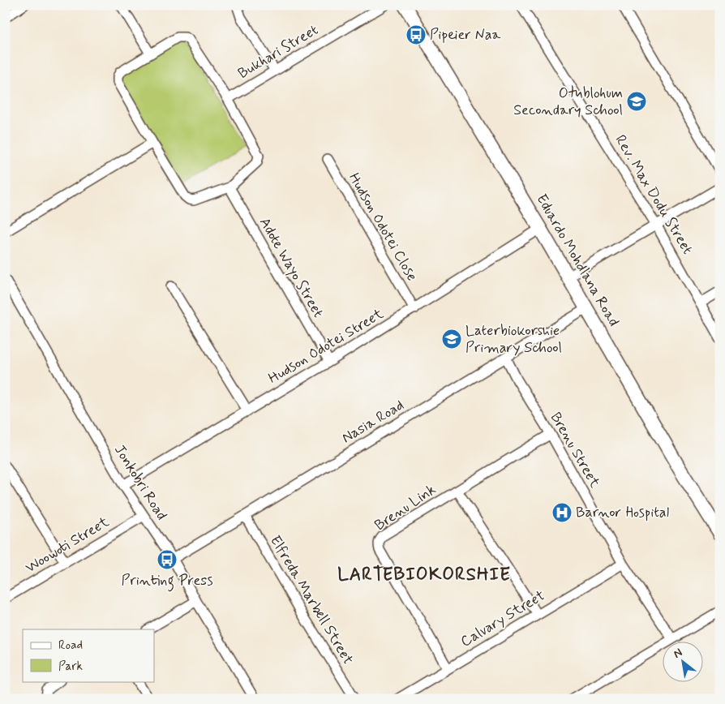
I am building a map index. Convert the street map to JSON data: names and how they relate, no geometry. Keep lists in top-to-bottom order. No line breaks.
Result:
{"streets":{"main road":["Eduardo Mohdlana Road"],"street":["Bukhari Street","Rev. Max Dodu Street","Hudson Odotei Close","Adote Wayo Street","Hudson Odotei Street","Nasia Road","Brenu Street","Jonkobri Road","Brenu Link","Woowoti Street","Elfreda Marbell Street","Calvary Street"]},"crossings":[["Hudson Odotei Close","Hudson Odotei Street"],["Eduardo Mohdlana Road","Hudson Odotei Street"],["Eduardo Mohdlana Road","Nasia Road"],["Adote Wayo Street","Hudson Odotei Street"],["Hudson Odotei Street","Jonkobri Road"],["Nasia Road","Brenu Street"],["Nasia Road","Jonkobri Road"],["Nasia Road","Elfreda Marbell Street"],["Brenu Street","Brenu Link"],["Brenu Street","Calvary Street"],["Jonkobri Road","Woowoti Street"],["Brenu Link","Calvary Street"]],"districts":["LARTEBIOKORSHIE"],"places":{"bus stop":["Pipeier Naa","Printing Press"],"school or university":["Otublohum Secondary School","Laterbiokorshie Primary School"],"hospital":["Barnor Hospital"]},"legend":["Road","Park"],"north":"top left"}
